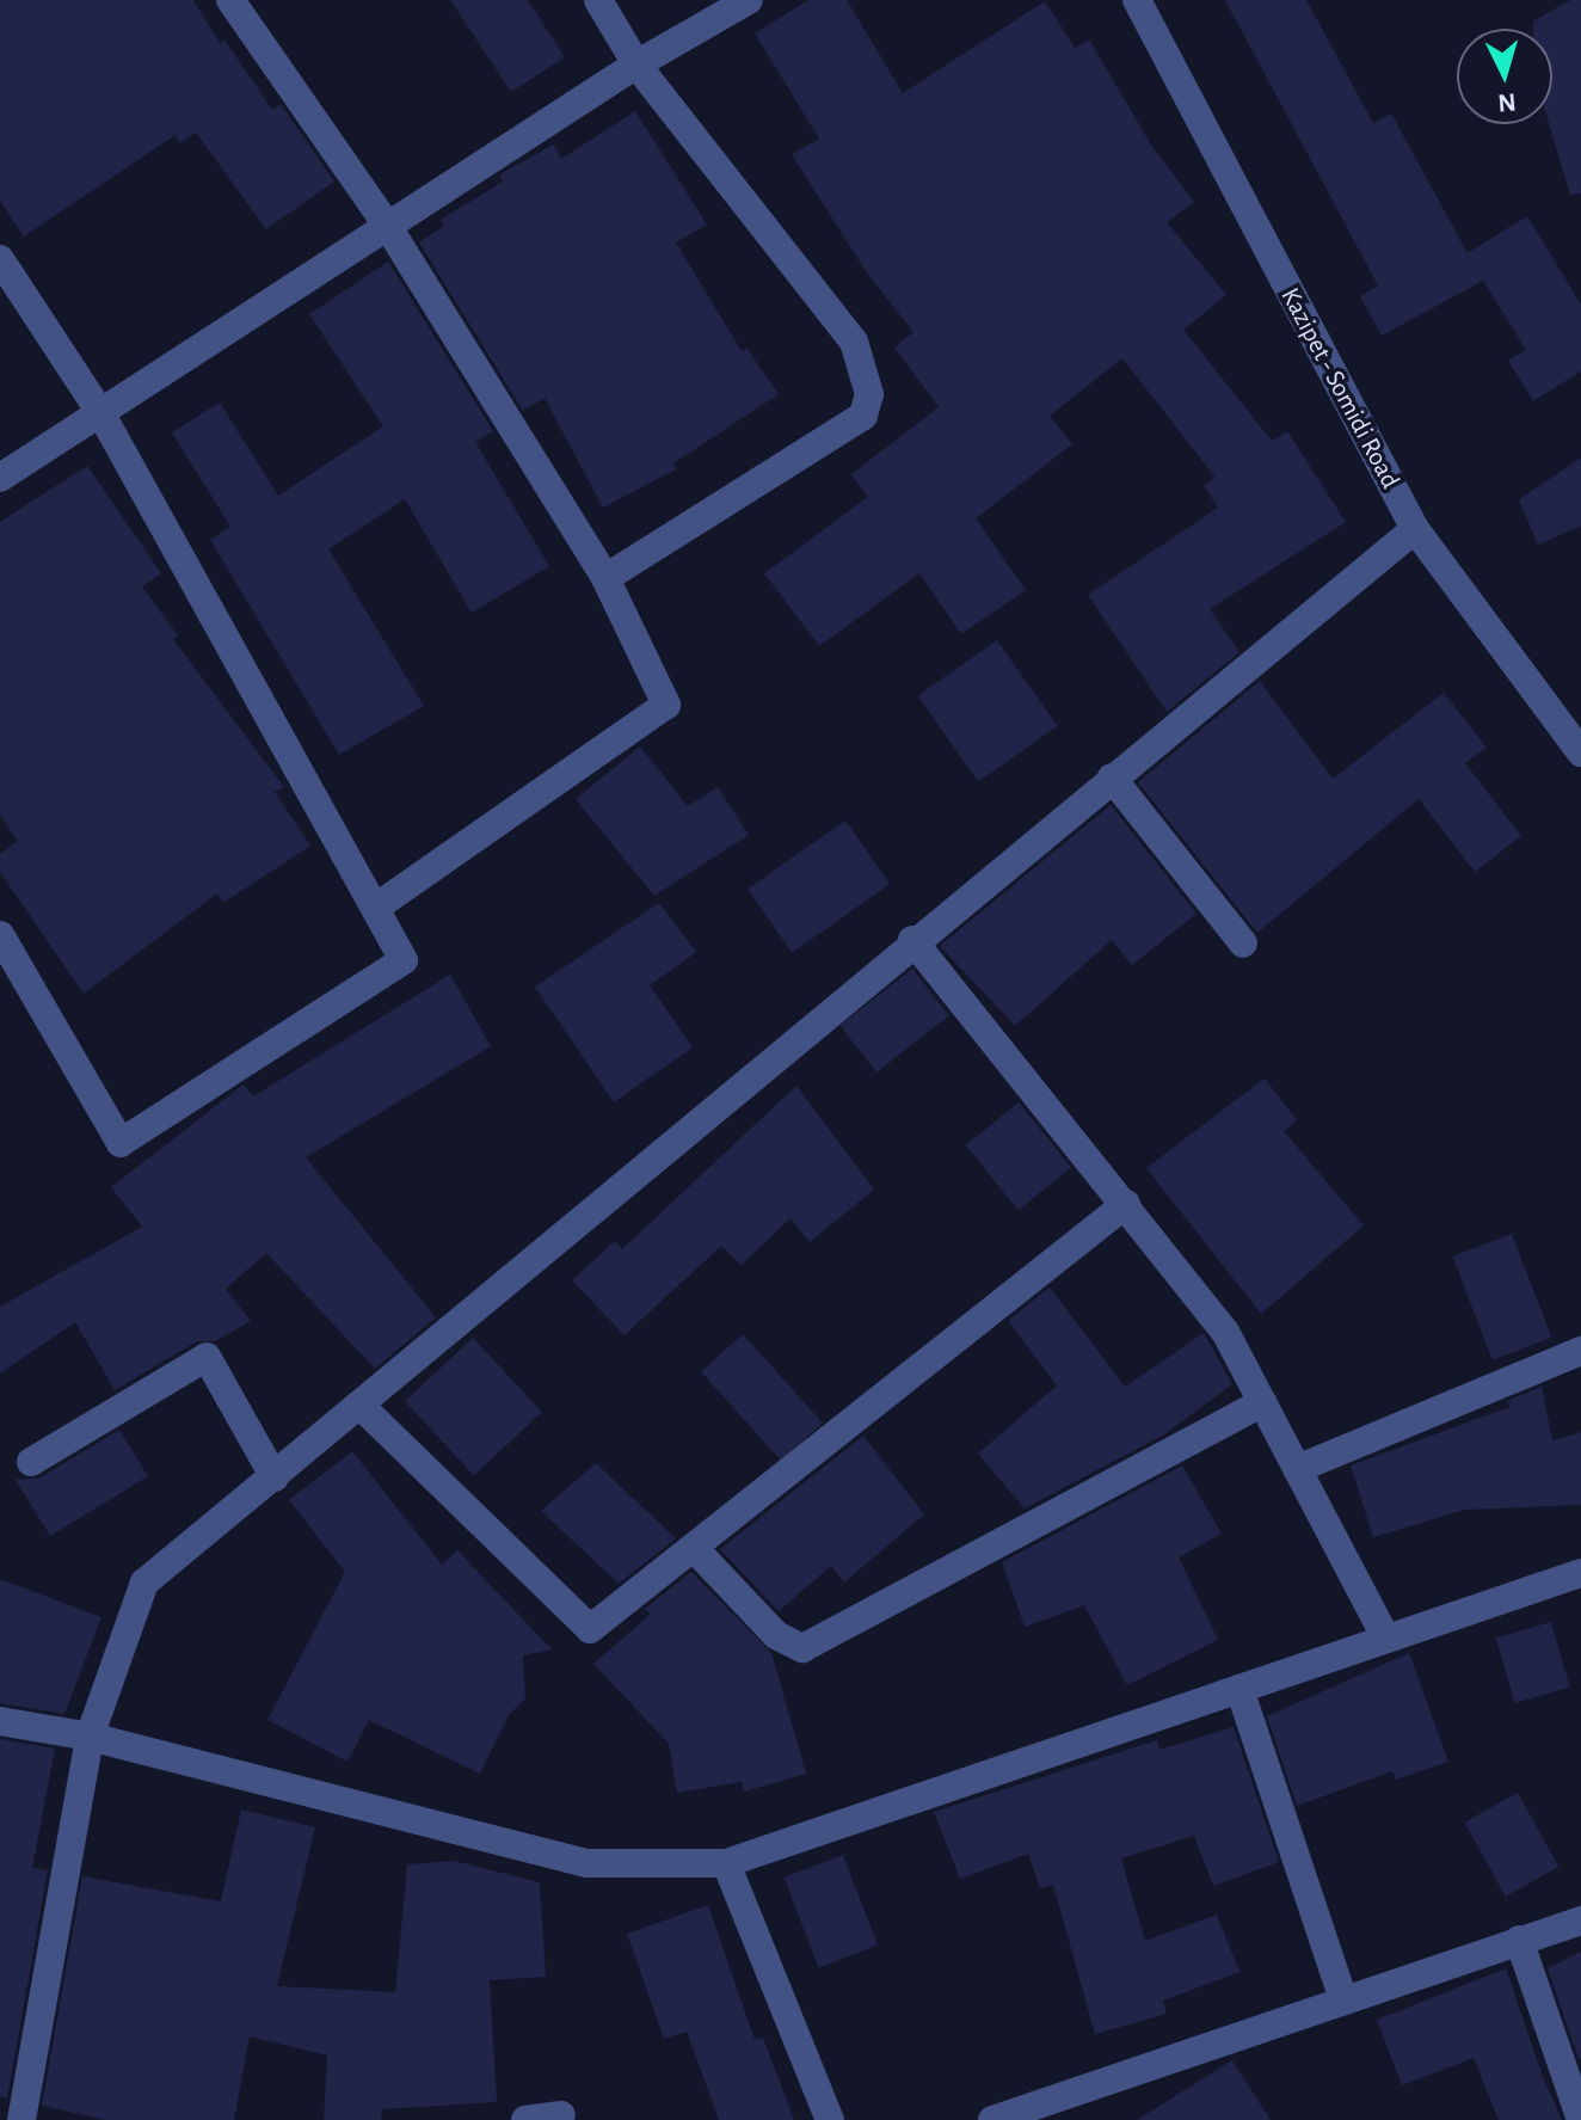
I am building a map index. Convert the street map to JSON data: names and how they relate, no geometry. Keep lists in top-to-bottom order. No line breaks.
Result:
{"streets":{"street":["Kazipet - Somidi Road"]},"north":"bottom"}
